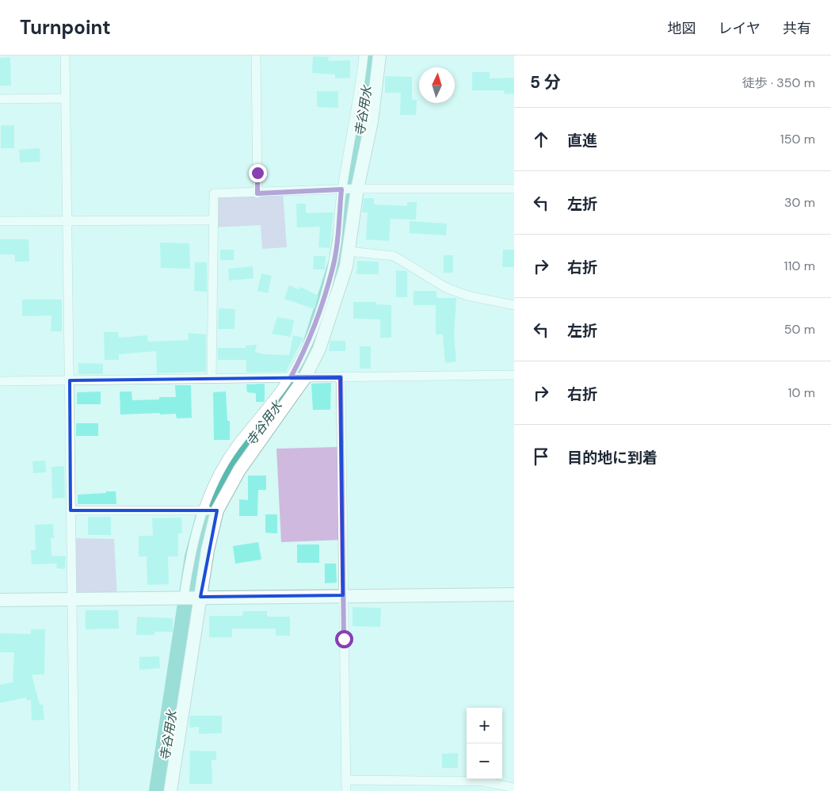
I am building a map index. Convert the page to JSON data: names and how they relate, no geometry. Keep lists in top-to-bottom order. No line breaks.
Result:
{"water":["寺谷用水"],"north":"top","page":{"header":"Turnpoint","nav":["地図","レイヤ","共有"],"heading":["5 分","徒歩 · 350 m"],"list":[["直進","150 m"],["左折","30 m"],["右折","110 m"],["左折","50 m"],["右折","10 m"],"目的地に到着"],"map_buttons":["+","−"]}}
